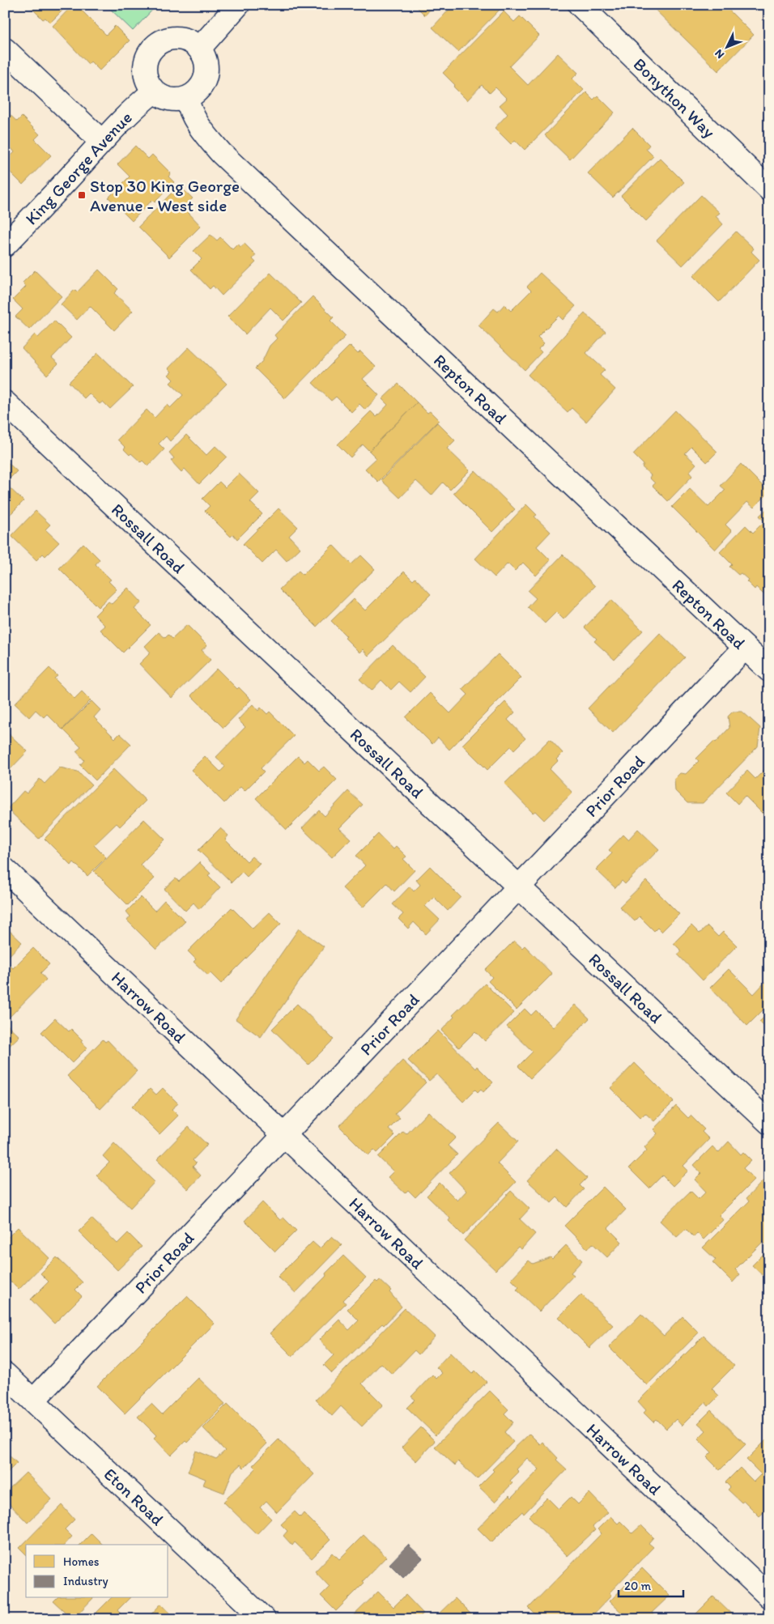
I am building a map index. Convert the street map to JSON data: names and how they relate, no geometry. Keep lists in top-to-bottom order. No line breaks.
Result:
{"streets":{"street":["Bonython Way","King George Avenue","Repton Road","Rossall Road","Prior Road","Harrow Road","Eton Road"]},"crossings":[["King George Avenue","Repton Road"],["Repton Road","Prior Road"],["Rossall Road","Prior Road"],["Prior Road","Harrow Road"],["Prior Road","Eton Road"]],"places":{"transit":["Stop 30 King George Avenue - West side"]},"legend":["Homes","Industry"],"scale_bar":"20 m","north":"bottom left"}
